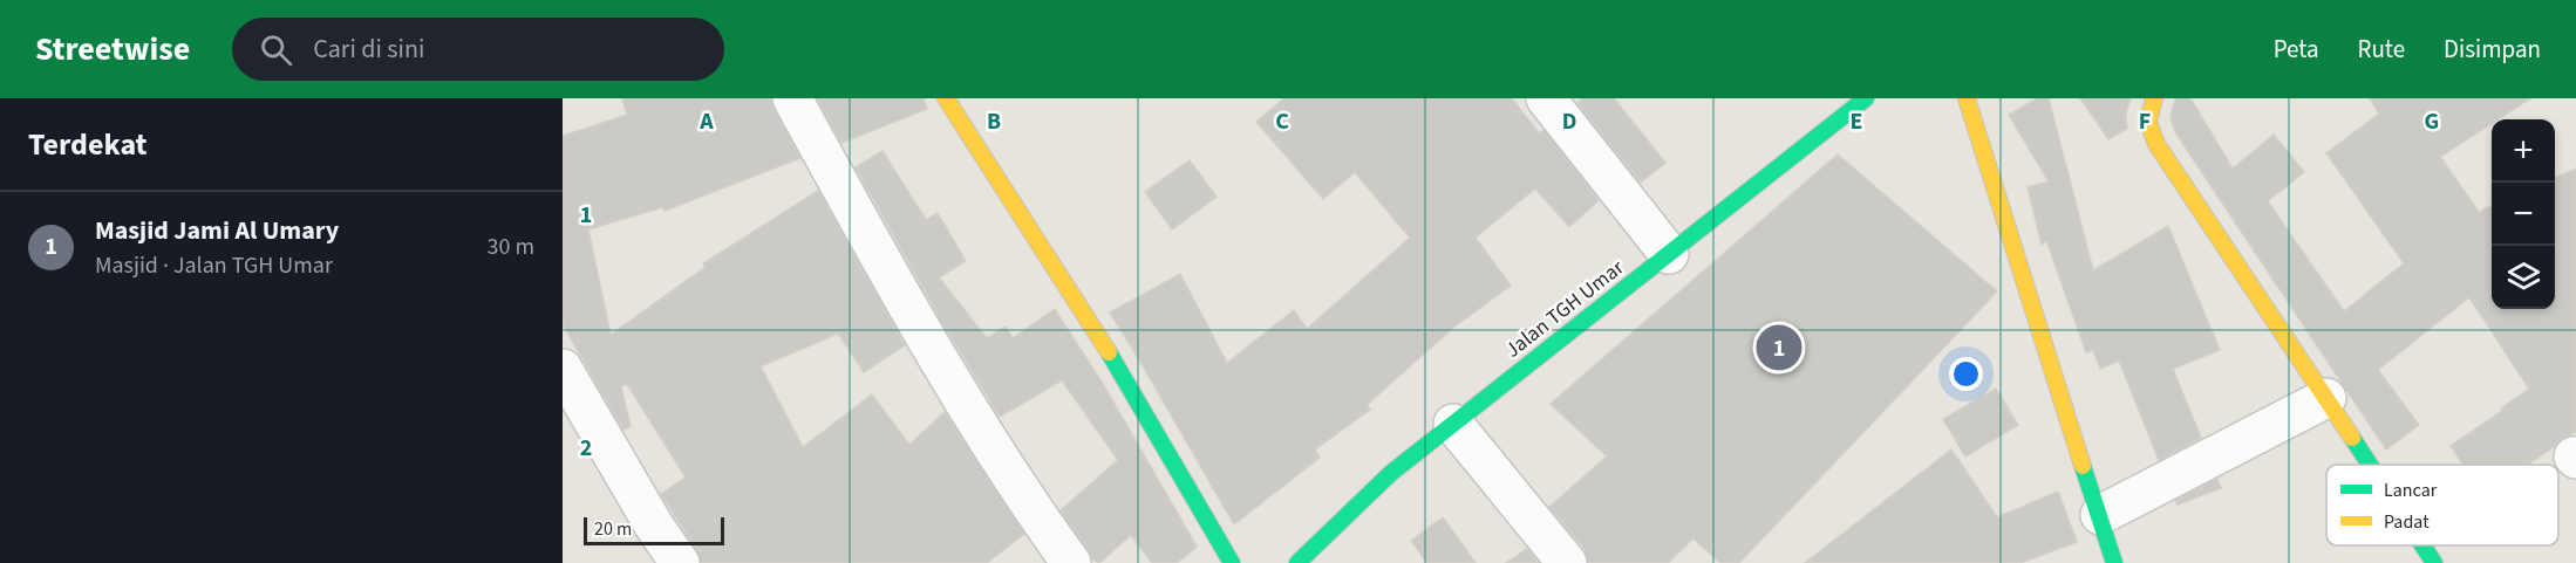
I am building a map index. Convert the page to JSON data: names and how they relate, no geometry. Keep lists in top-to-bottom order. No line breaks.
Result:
{"streets":{"street":["Jalan TGH Umar"]},"legend":["Lancar","Padat"],"scale_bar":"20 m","page":{"header":"Streetwise","search":"Cari di sini","nav":["Peta","Rute","Disimpan"],"heading":"Terdekat","map_buttons":["+","−"],"list":[{"mark":"1","name":"Masjid Jami Al Umary","note":"Masjid · Jalan TGH Umar","value":"30 m"}],"pins":"1","scale":"20 m"},"grid":{"columns":["A","B","C","D","E","F","G"],"rows":["1","2"]}}
